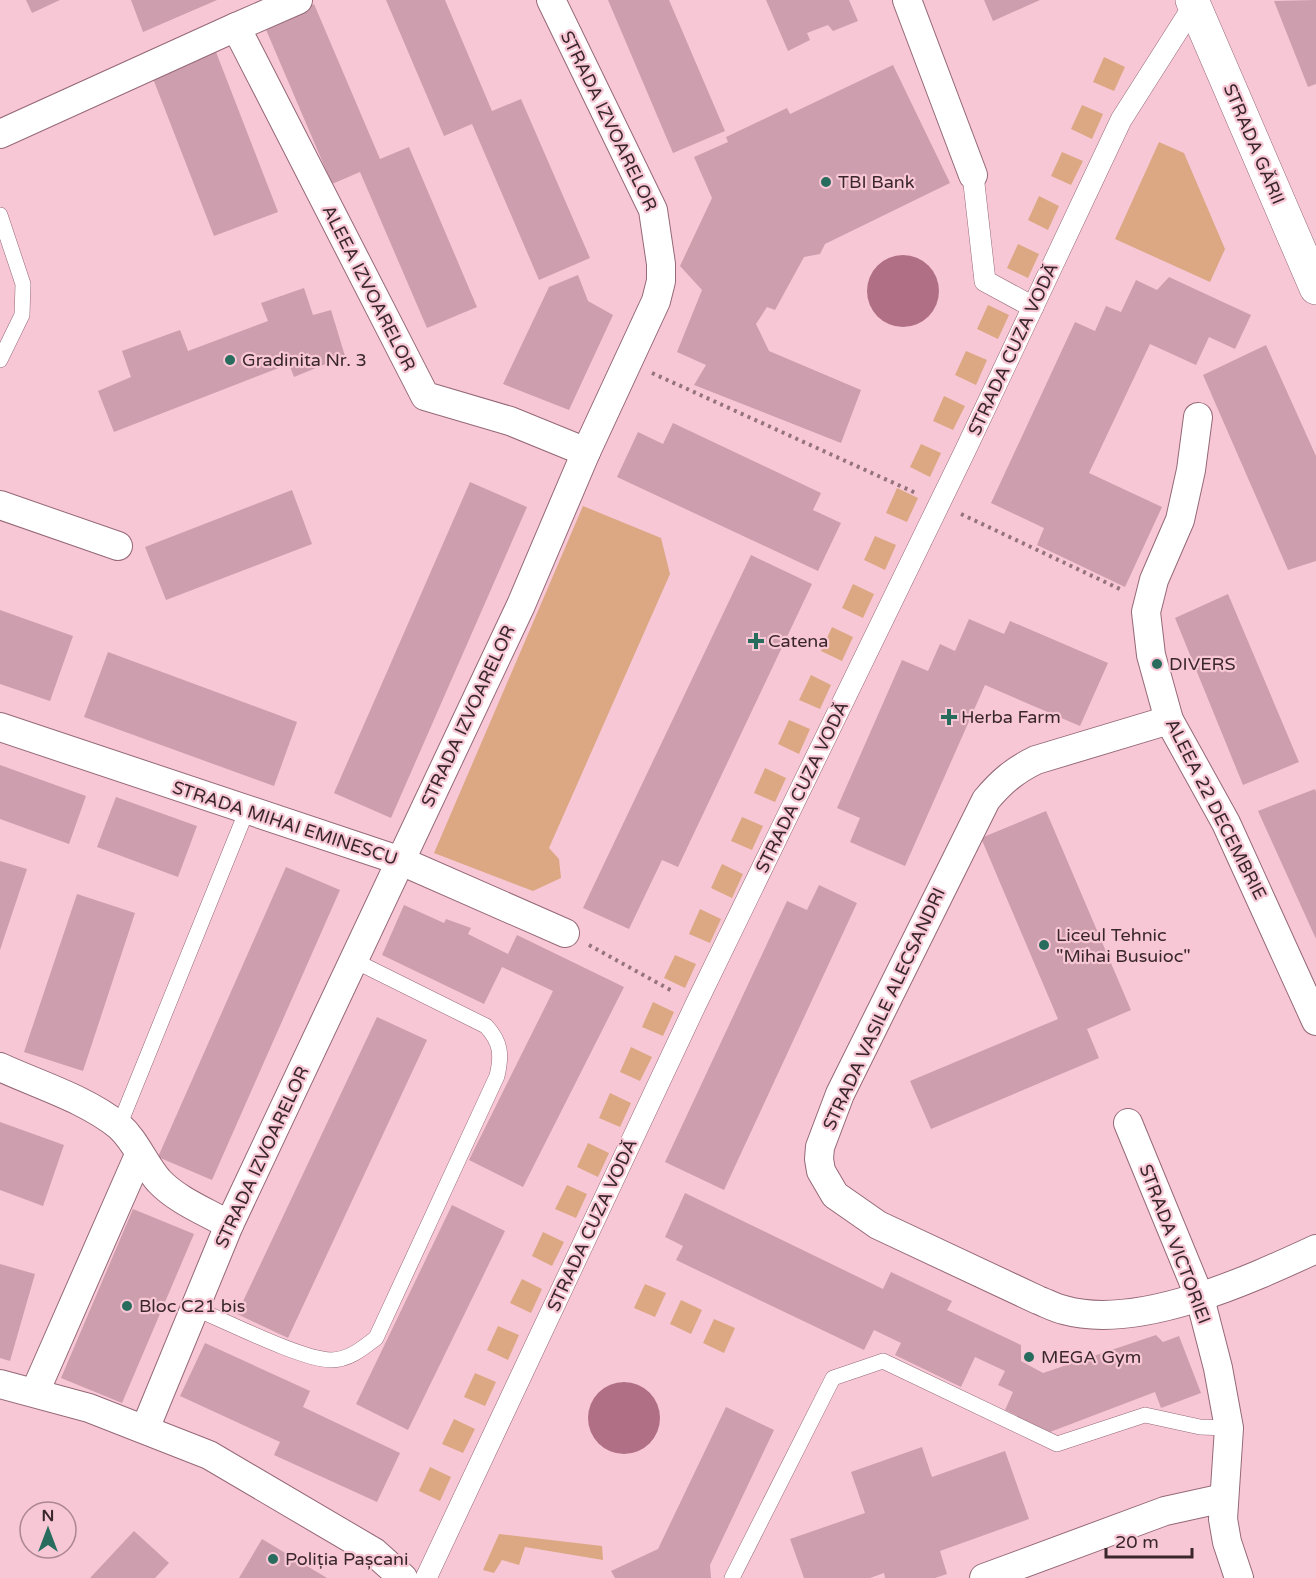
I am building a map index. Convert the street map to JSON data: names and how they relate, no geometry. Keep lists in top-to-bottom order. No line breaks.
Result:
{"streets":{"street":["STRADA IZVOARELOR","STRADA GĂRII","ALEEA IZVOARELOR","STRADA CUZA VODĂ","ALEEA 22 DECEMBRIE","STRADA MIHAI EMINESCU","STRADA VASILE ALECSANDRI","STRADA VICTORIEI"]},"crossings":[["STRADA IZVOARELOR","ALEEA IZVOARELOR"],["STRADA IZVOARELOR","STRADA MIHAI EMINESCU"],["STRADA GĂRII","STRADA CUZA VODĂ"],["ALEEA 22 DECEMBRIE","STRADA VASILE ALECSANDRI"],["STRADA VASILE ALECSANDRI","STRADA VICTORIEI"]],"places":{"other":["TBI Bank","Gradinita Nr. 3","DIVERS","Liceul Tehnic \"Mihai Busuioc\"","Bloc C21 bis","MEGA Gym","Poliția Pașcani"],"health":["Catena","Herba Farm"]},"scale_bar":"20 m","north":"top"}
